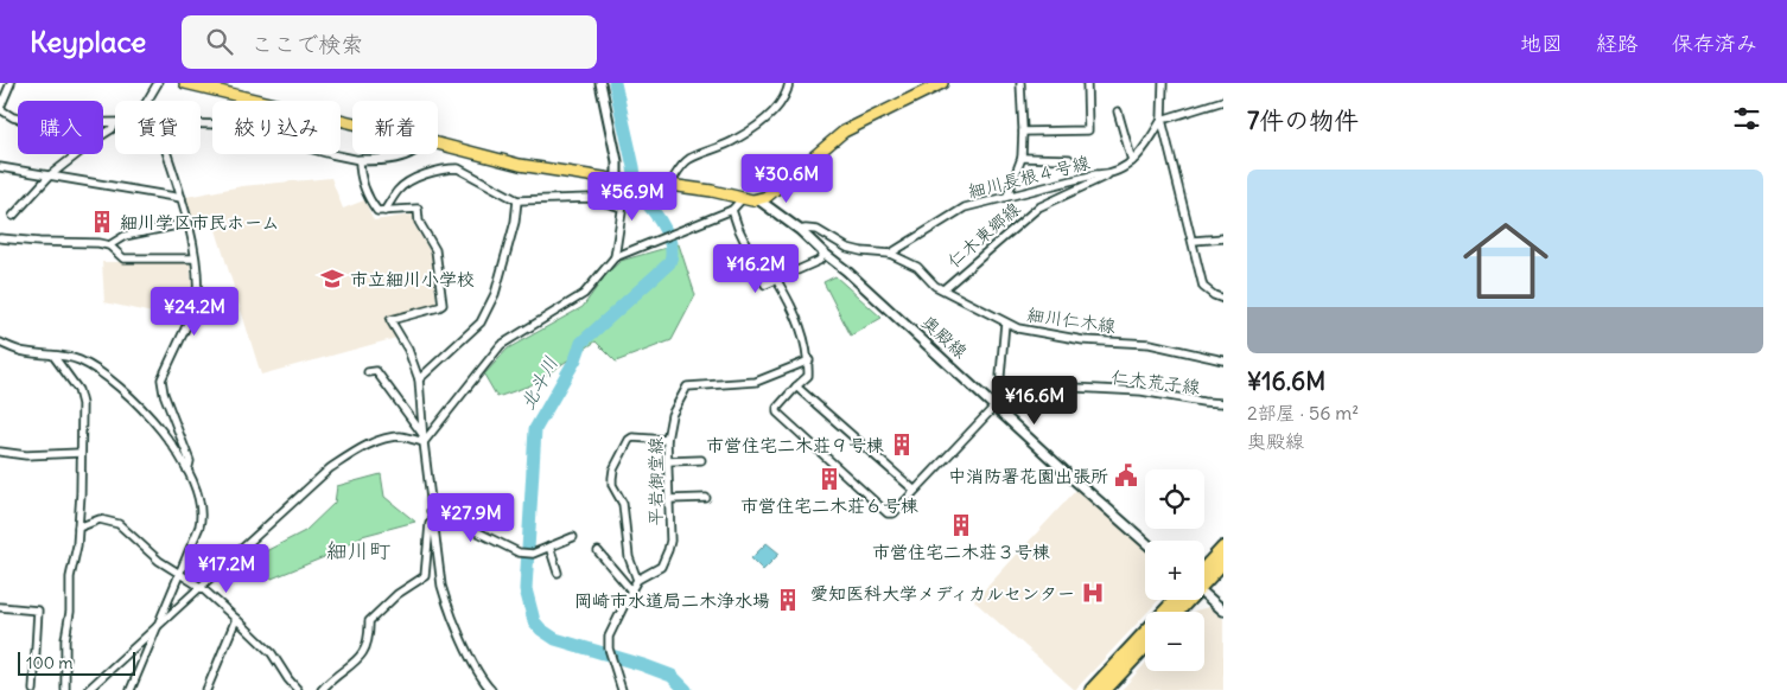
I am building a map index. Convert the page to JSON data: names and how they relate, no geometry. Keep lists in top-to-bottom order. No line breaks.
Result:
{"streets":{"street":["細川長根４号線","仁木東郷線","細川仁木線","奥殿線","仁木荒子線","平岩御堂線"]},"crossings":[["細川長根４号線","仁木東郷線"],["細川長根４号線","細川仁木線"],["仁木東郷線","細川仁木線"],["細川仁木線","奥殿線"],["細川仁木線","仁木荒子線"]],"districts":["細川町"],"water":["北斗川"],"places":{"building":["細川学区市民ホーム","市営住宅二木荘９号棟","市営住宅二木荘６号棟","市営住宅二木荘３号棟","岡崎市水道局二木浄水場"],"school or university":["市立細川小学校"],"public building":["中消防署花園出張所"],"hospital":["愛知医科大学メディカルセンター"]},"scale_bar":"100 m","page":{"header":"Keyplace","search":"ここで検索","nav":["地図","経路","保存済み"],"heading":"7件の物件","chip":["購入","賃貸","絞り込み","新着"],"price":["¥30.6M","¥56.9M","¥16.2M","¥24.2M","¥16.6M","¥27.9M","¥17.2M"],"list":[{"name":"¥16.6M","note":"2部屋 · 56 m² · 奥殿線"}],"map_buttons":["+","−"],"scale":"100 m"}}
